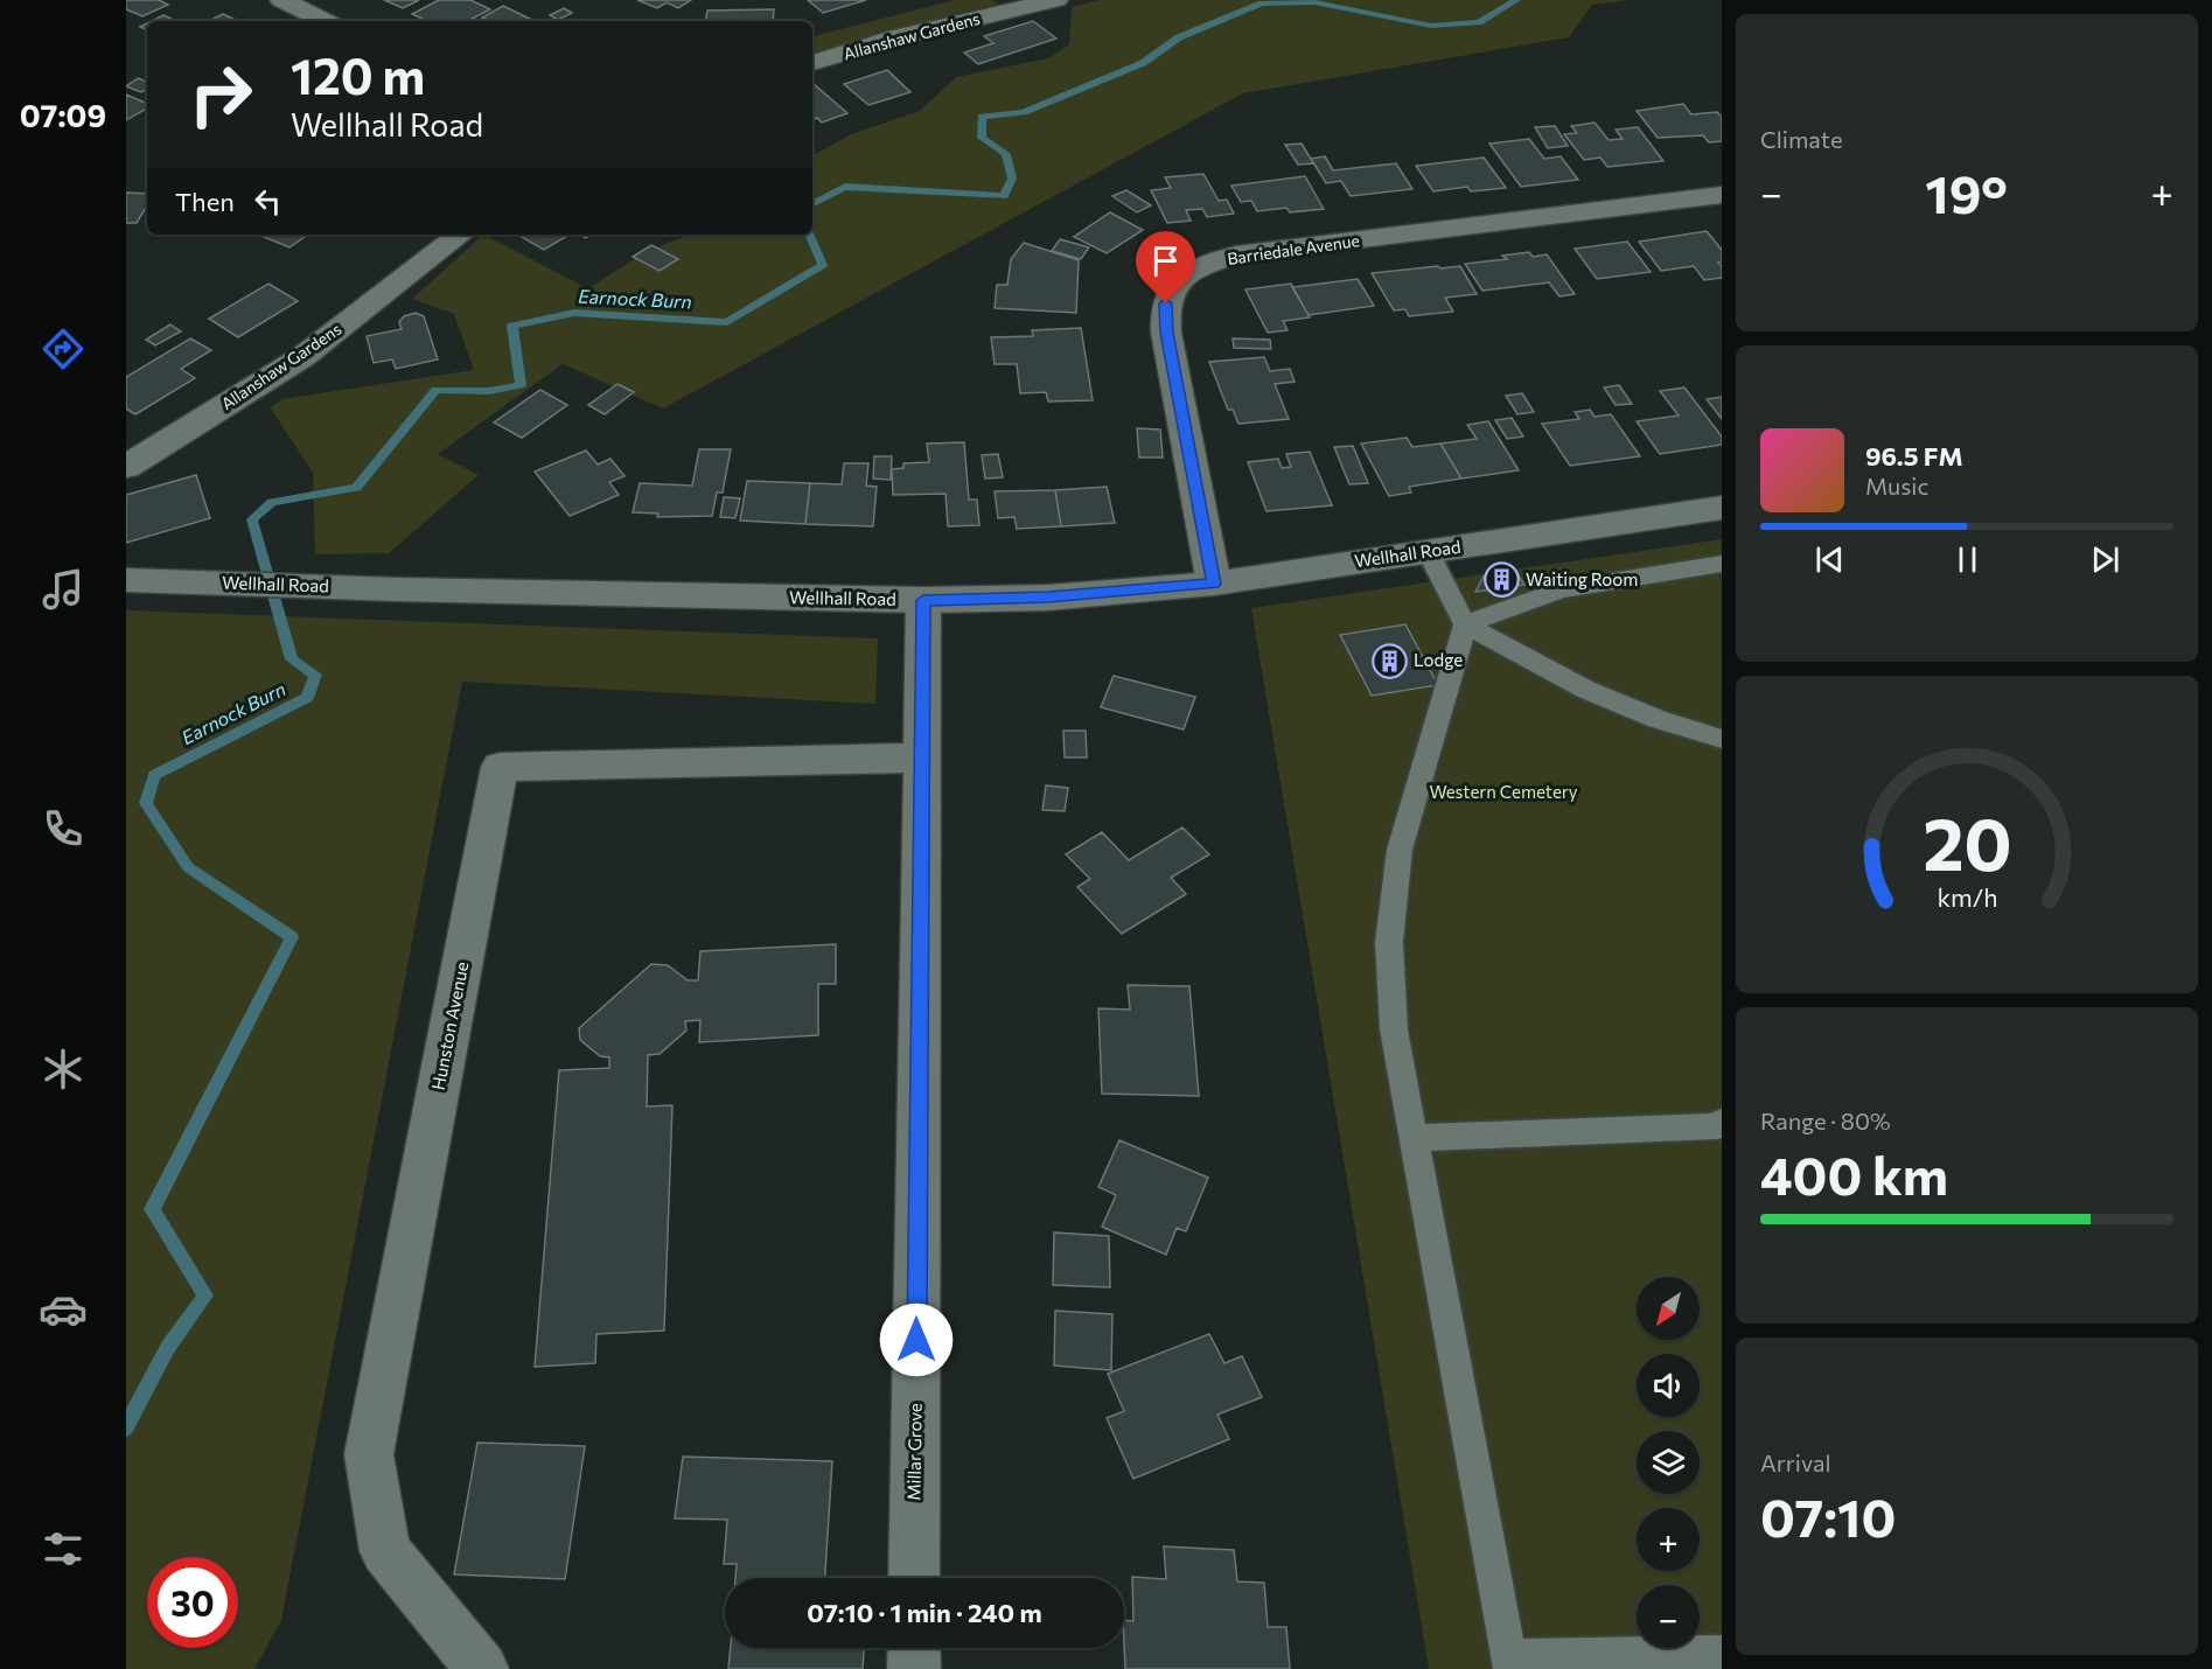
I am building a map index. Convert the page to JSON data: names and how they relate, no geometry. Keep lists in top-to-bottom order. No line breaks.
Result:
{"streets":{"street":["Allanshaw Gardens","Barriedale Avenue","Wellhall Road","Hunston Avenue","Millar Grove"]},"crossings":[["Barriedale Avenue","Wellhall Road"],["Wellhall Road","Millar Grove"],["Hunston Avenue","Millar Grove"]],"water":["Earnock Burn"],"parks":["Western Cemetery"],"places":{"building":["Waiting Room","Lodge"]},"north":"bottom left","page":{"tabs":"07:09","tile":["Climate",["Range · 80%","400 km"],["Arrival","07:10"]],"turn":["120 m","Wellhall Road"],"heat":["−","19°","+"],"then":"Then","song":["96.5 FM","Music"],"map_buttons":["+","−"],"limit":"30","trip":"07:10 · 1 min · 240 m","gauge":["20","km/h"]}}
